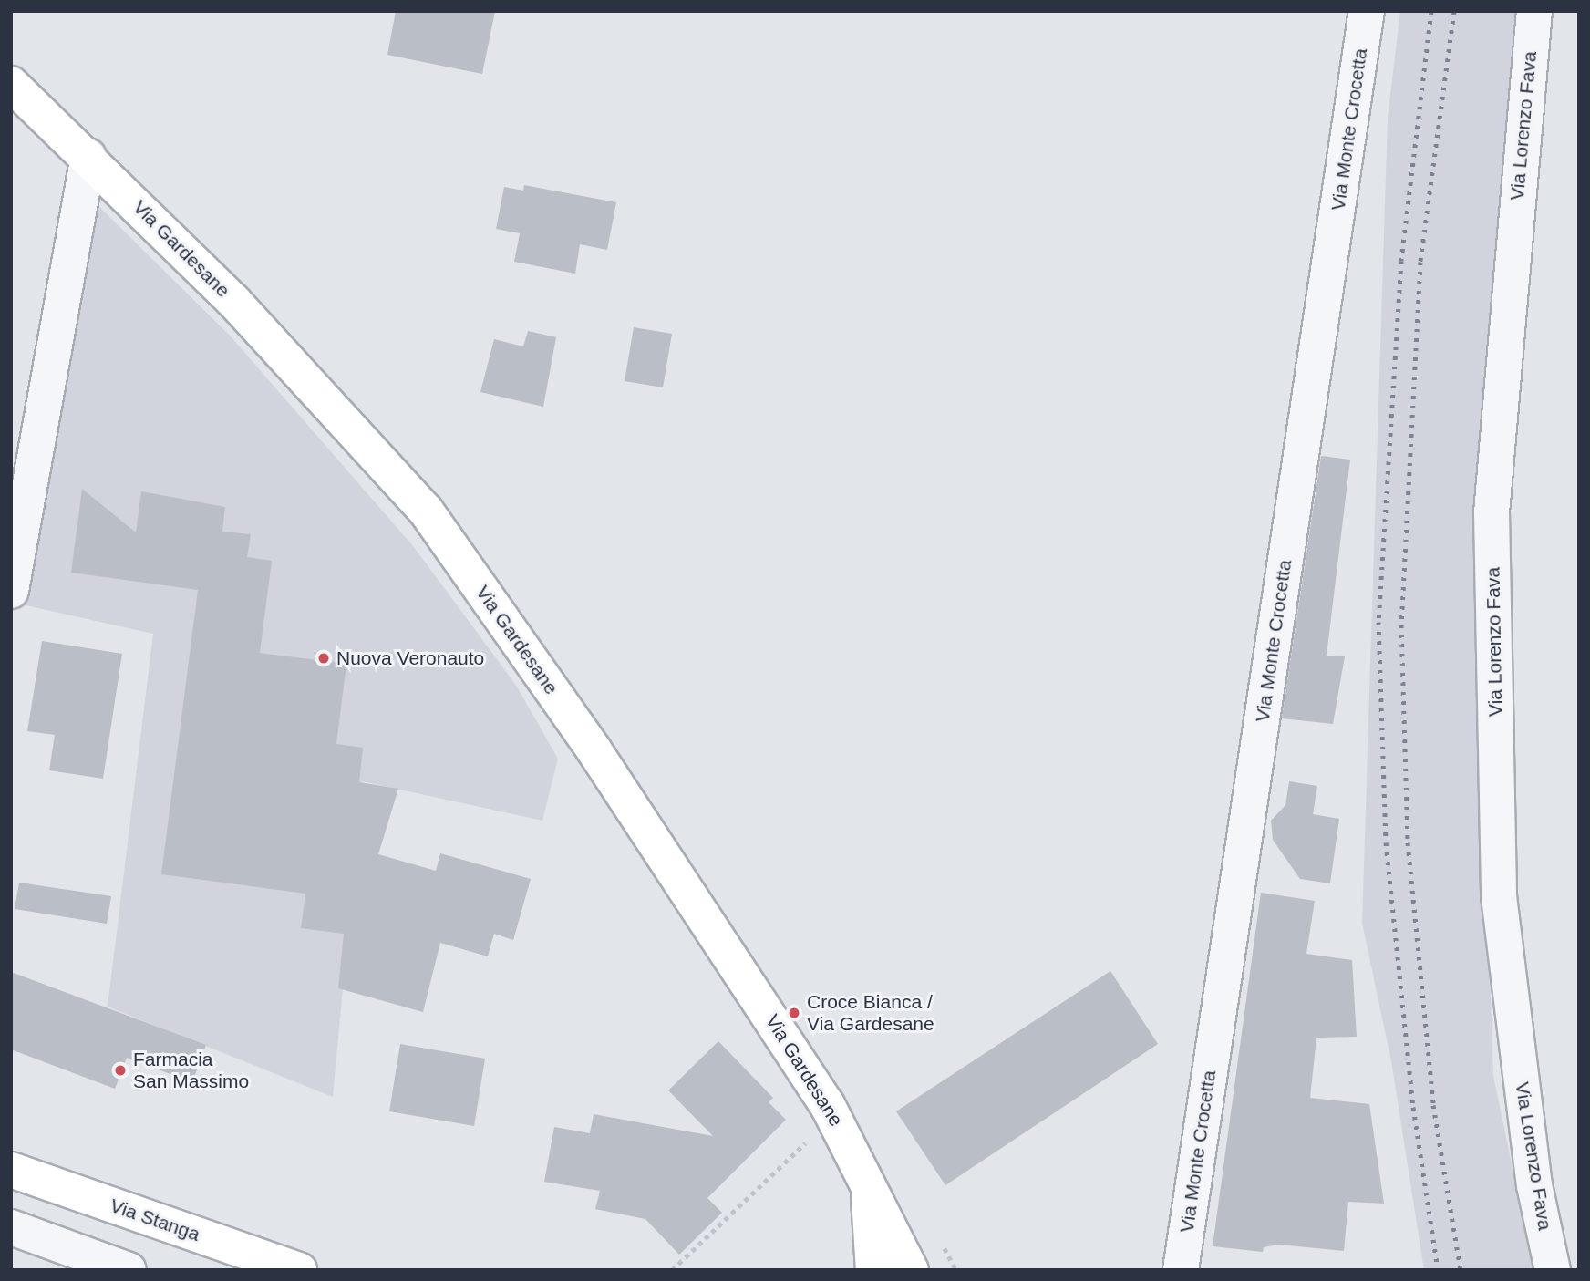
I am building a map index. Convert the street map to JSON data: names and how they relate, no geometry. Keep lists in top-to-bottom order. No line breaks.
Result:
{"streets":{"main road":["Via Gardesane","Via Stanga"],"street":["Via Lorenzo Fava","Via Monte Crocetta"]},"places":["Nuova Veronauto","Croce Bianca / Via Gardesane","Farmacia San Massimo"]}
